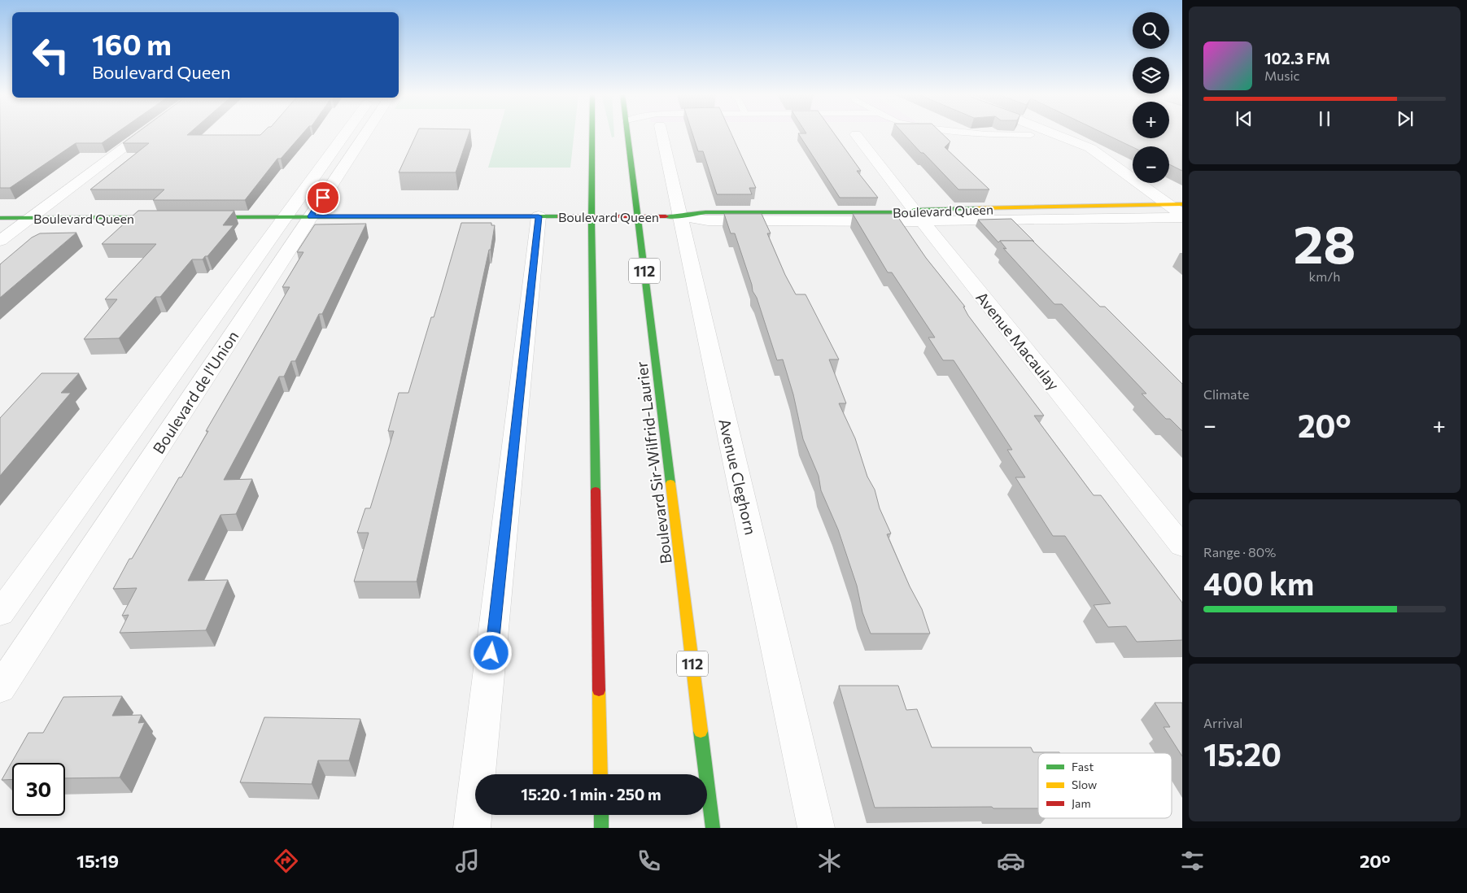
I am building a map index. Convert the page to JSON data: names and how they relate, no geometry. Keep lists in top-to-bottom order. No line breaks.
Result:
{"streets":{"main road":["Boulevard Queen","112","Boulevard Sir-Wilfrid-Laurier"],"street":["Avenue Macaulay","Boulevard de l'Union","Avenue Cleghorn"]},"crossings":[["Boulevard Queen","Avenue Macaulay"],["Boulevard Queen","Boulevard de l'Union"],["Boulevard Queen","Boulevard Sir-Wilfrid-Laurier"],["Boulevard Queen","Avenue Cleghorn"]],"legend":["Fast","Slow","Jam"],"page":{"map_buttons":["+","−"],"turn":["160 m","Boulevard Queen"],"song":["102.3 FM","Music"],"tile":[["28","km/h"],"Climate",["Range · 80%","400 km"],["Arrival","15:20"]],"heat":["−","20°","+"],"limit":"30","trip":"15:20 · 1 min · 250 m","tabs":["15:19","20°"]}}
